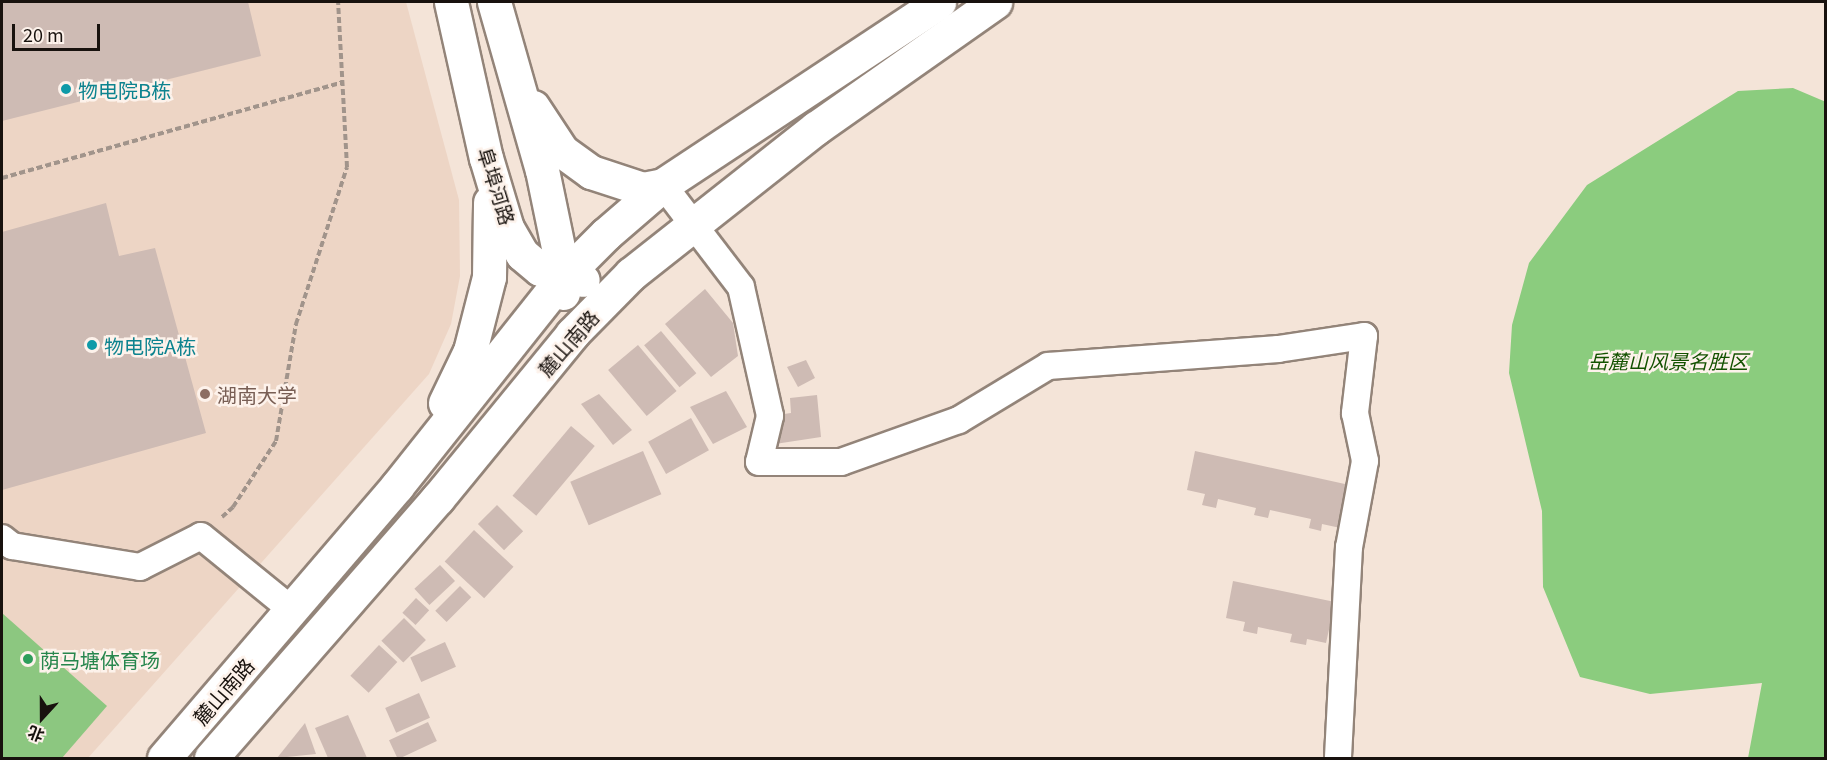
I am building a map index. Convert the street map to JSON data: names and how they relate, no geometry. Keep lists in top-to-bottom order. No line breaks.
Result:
{"streets":{"main road":["阜埠河路","麓山南路"]},"crossings":[["阜埠河路","麓山南路"]],"parks":["岳麓山风景名胜区"],"places":["物电院B栋","物电院A栋","湖南大学","荫马塘体育场"],"scale_bar":"20 m","north":"bottom"}
